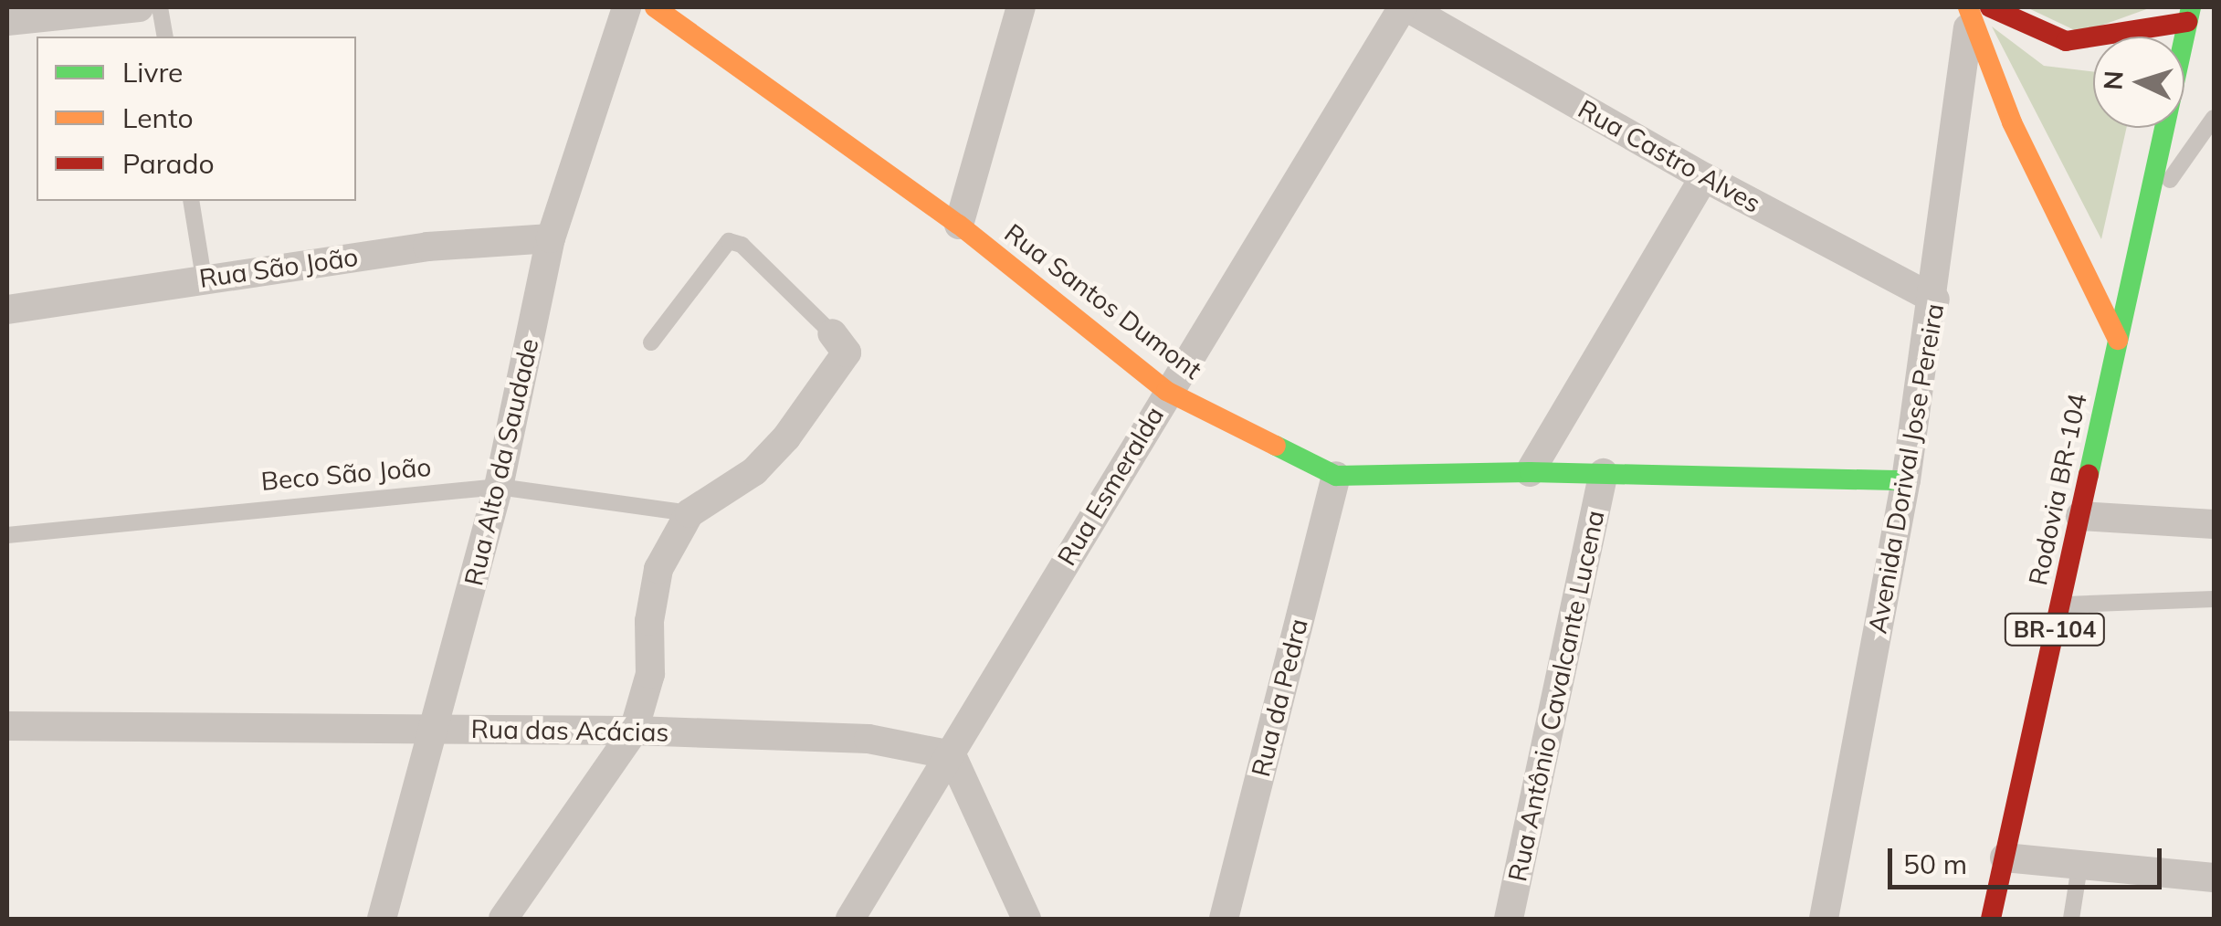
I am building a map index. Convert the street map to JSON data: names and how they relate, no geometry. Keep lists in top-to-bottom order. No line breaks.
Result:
{"streets":{"main road":["Rua Santos Dumont","Rodovia BR-104","BR-104"],"street":["Rua Castro Alves","Rua São João","Rua Alto da Saudade","Avenida Dorival Jose Pereira","Rua Esmeralda","Rua Antônio Cavalcante Lucena","Rua da Pedra","Rua das Acácias"],"lane":["Beco São João"]},"crossings":[["Rua Castro Alves","Avenida Dorival Jose Pereira"],["Rua Castro Alves","Rua Esmeralda"],["Rua São João","Rua Alto da Saudade"],["Rua Santos Dumont","Avenida Dorival Jose Pereira"],["Rua Santos Dumont","Rua Esmeralda"],["Rua Santos Dumont","Rua Antônio Cavalcante Lucena"],["Rua Santos Dumont","Rua da Pedra"],["Rua Alto da Saudade","Beco São João"],["Rua Alto da Saudade","Rua das Acácias"],["Rua Esmeralda","Rua das Acácias"]],"legend":["Livre","Lento","Parado"],"scale_bar":"50 m","north":"left"}
